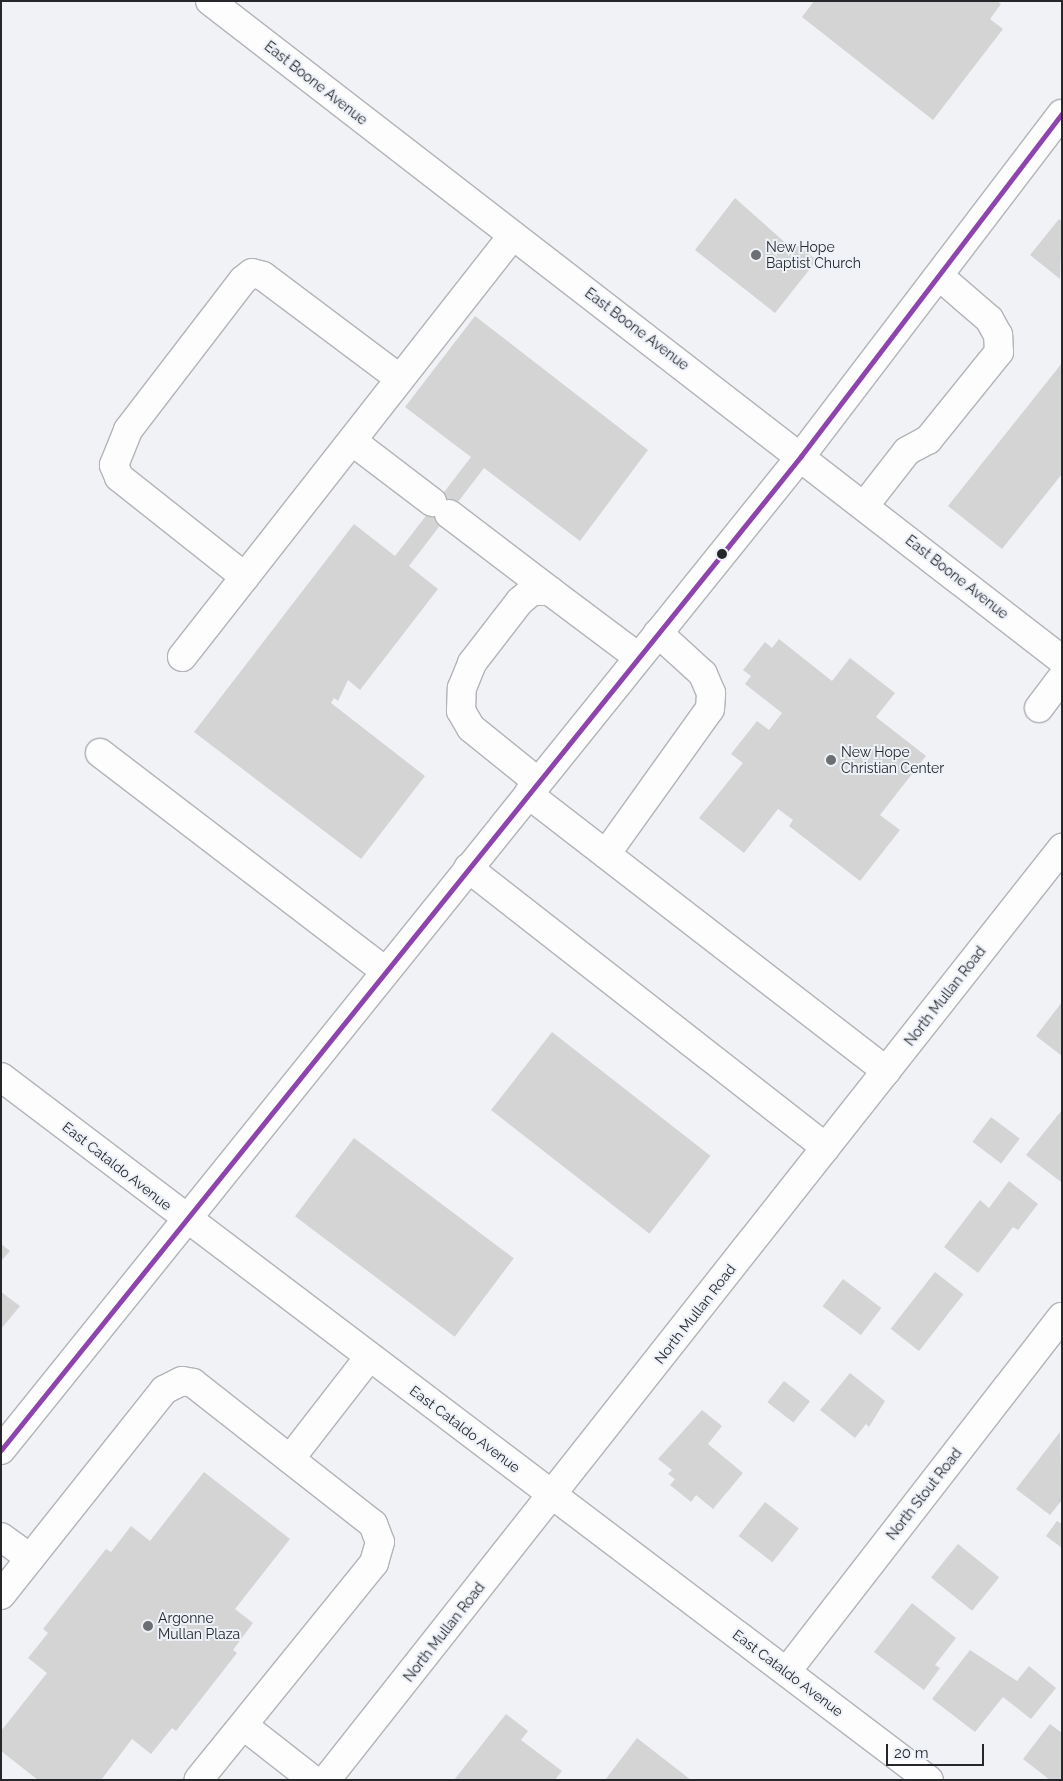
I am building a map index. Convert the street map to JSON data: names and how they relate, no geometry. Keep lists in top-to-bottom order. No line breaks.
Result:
{"streets":{"main road":["East Boone Avenue","North Mullan Road","East Cataldo Avenue","North Stout Road"]},"crossings":[["North Mullan Road","East Cataldo Avenue"],["East Cataldo Avenue","North Stout Road"]],"places":["New Hope Baptist Church","New Hope Christian Center","Argonne Mullan Plaza"],"scale_bar":"20 m"}
